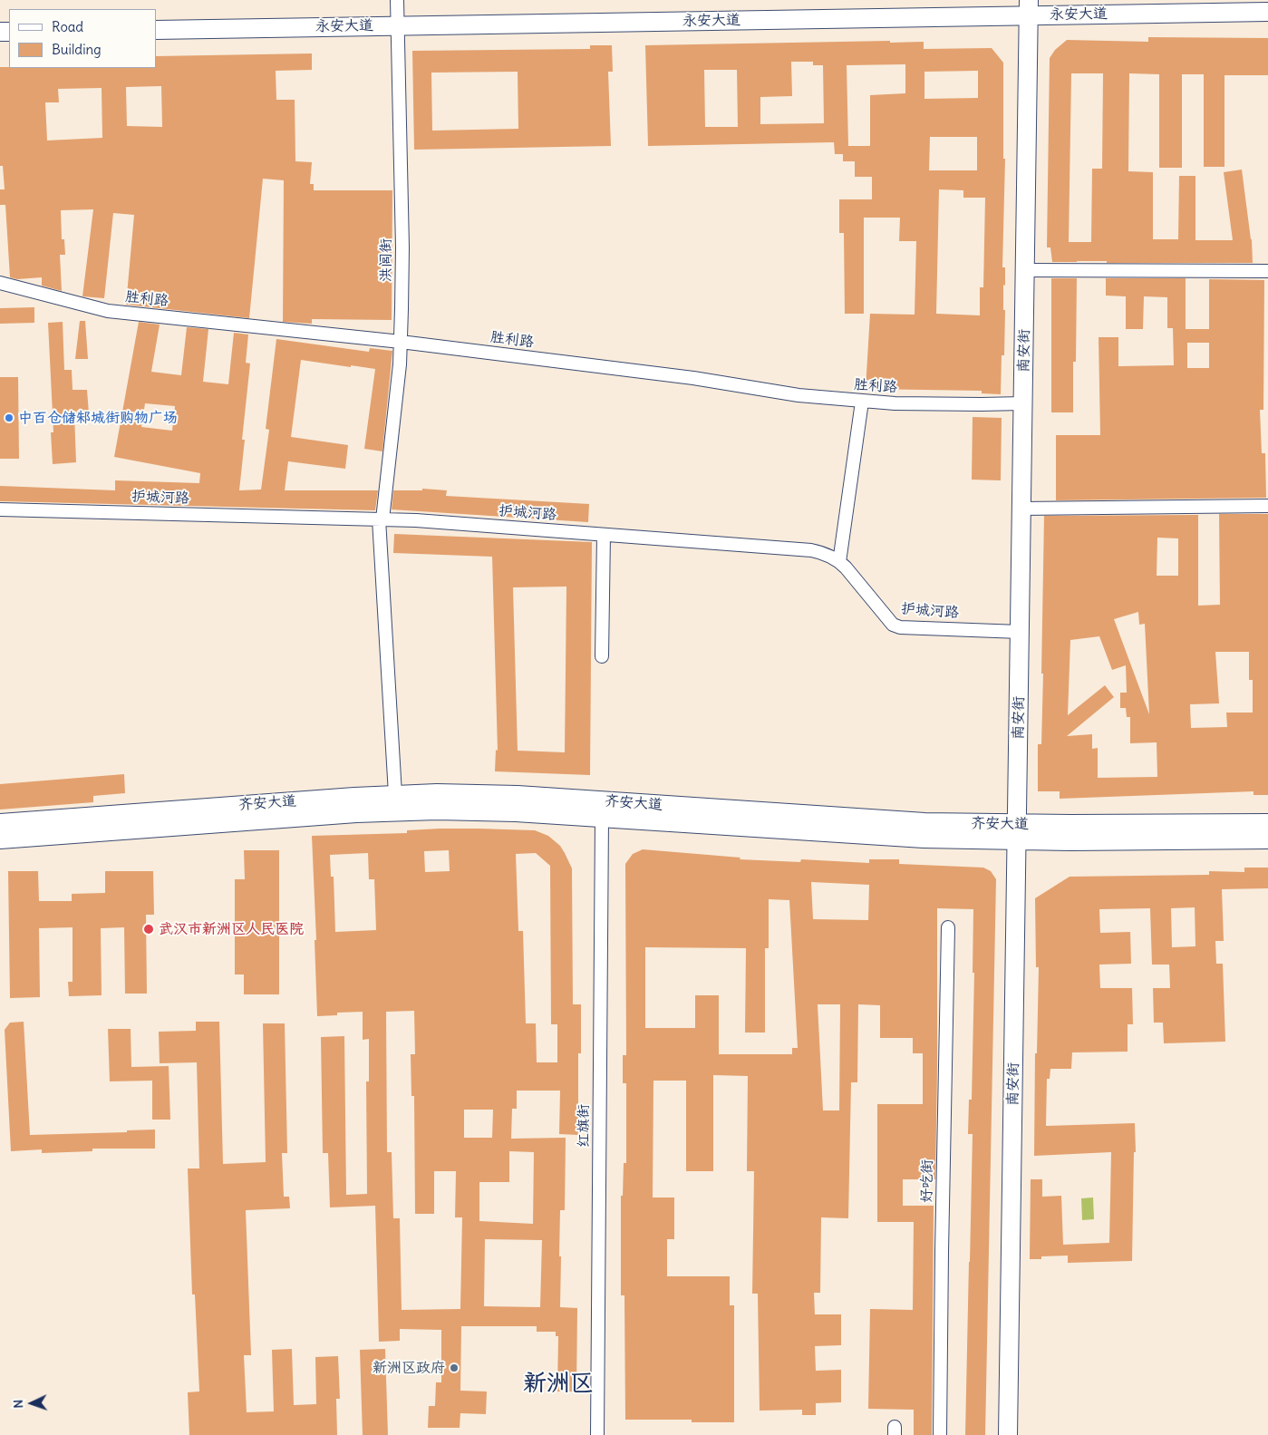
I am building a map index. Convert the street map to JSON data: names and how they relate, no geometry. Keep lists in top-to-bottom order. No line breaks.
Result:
{"streets":{"main road":["永安大道","南安街","齐安大道"],"street":["洪闾街","胜利路","护城河路","红旗街","好吃街"]},"crossings":[["永安大道","洪闾街"],["永安大道","南安街"],["洪闾街","胜利路"],["洪闾街","护城河路"],["洪闾街","齐安大道"],["胜利路","南安街"],["南安街","护城河路"],["南安街","齐安大道"],["齐安大道","红旗街"]],"districts":["新洲区"],"places":["中百仓储邾城街购物广场","武汉市新洲区人民医院","新洲区政府"],"legend":["Road","Building"],"north":"left"}
